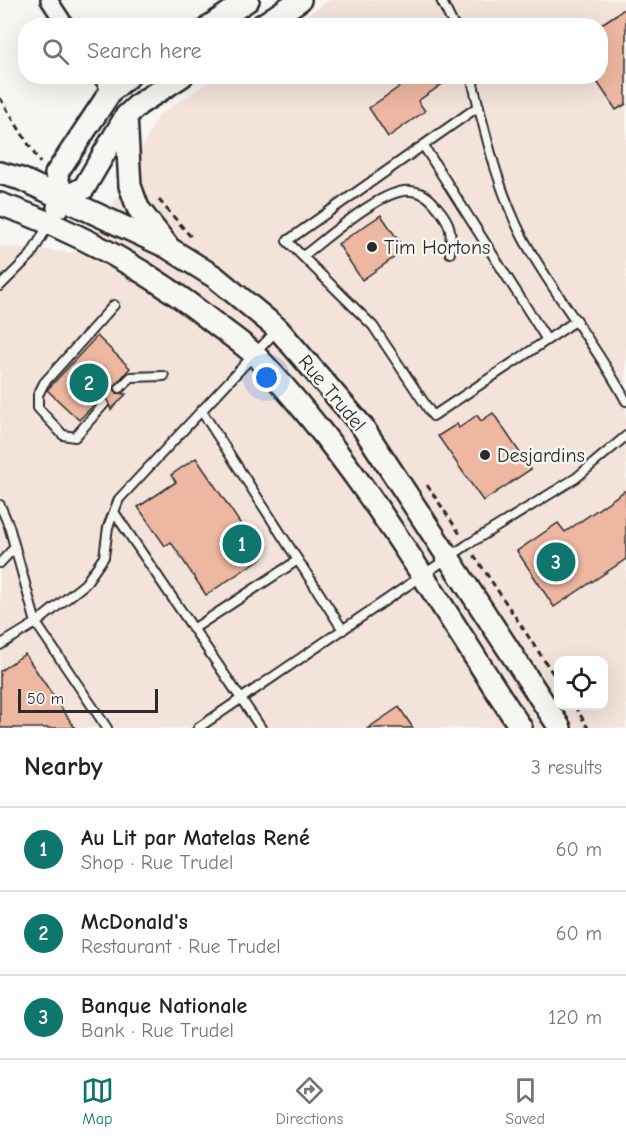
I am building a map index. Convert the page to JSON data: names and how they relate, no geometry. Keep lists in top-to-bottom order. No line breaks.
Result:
{"streets":{"main road":["Rue Trudel"]},"places":["Tim Hortons","Desjardins"],"scale_bar":"50 m","page":{"search":"Search here","pins":["2","1","3"],"scale":"50 m","heading":["Nearby","3 results"],"list":[{"mark":"1","name":"Au Lit par Matelas René","note":"Shop · Rue Trudel","value":"60 m"},{"mark":"2","name":"McDonald's","note":"Restaurant · Rue Trudel","value":"60 m"},{"mark":"3","name":"Banque Nationale","note":"Bank · Rue Trudel","value":"120 m"}],"nav":["Map","Directions","Saved"]}}
